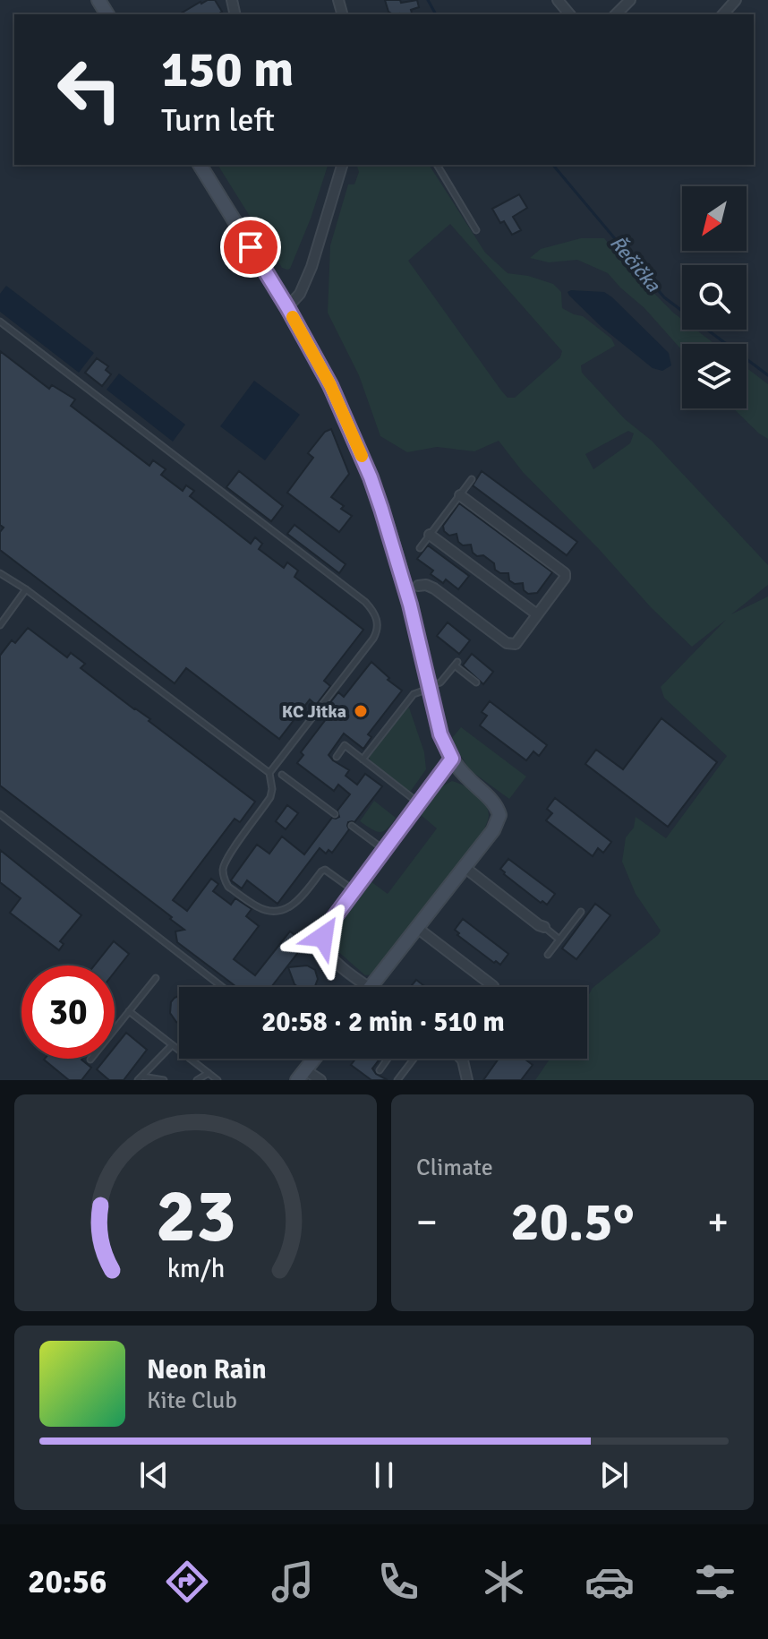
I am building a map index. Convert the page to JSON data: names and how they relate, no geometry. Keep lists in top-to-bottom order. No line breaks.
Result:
{"water":["Řečička"],"places":["KC Jitka"],"north":"bottom left","page":{"turn":["150 m","Turn left"],"limit":"30","trip":"20:58 · 2 min · 510 m","tile":"Climate","heat":["−","20.5°","+"],"song":["Neon Rain","Kite Club"],"tabs":"20:56","gauge":["23","km/h"]}}
